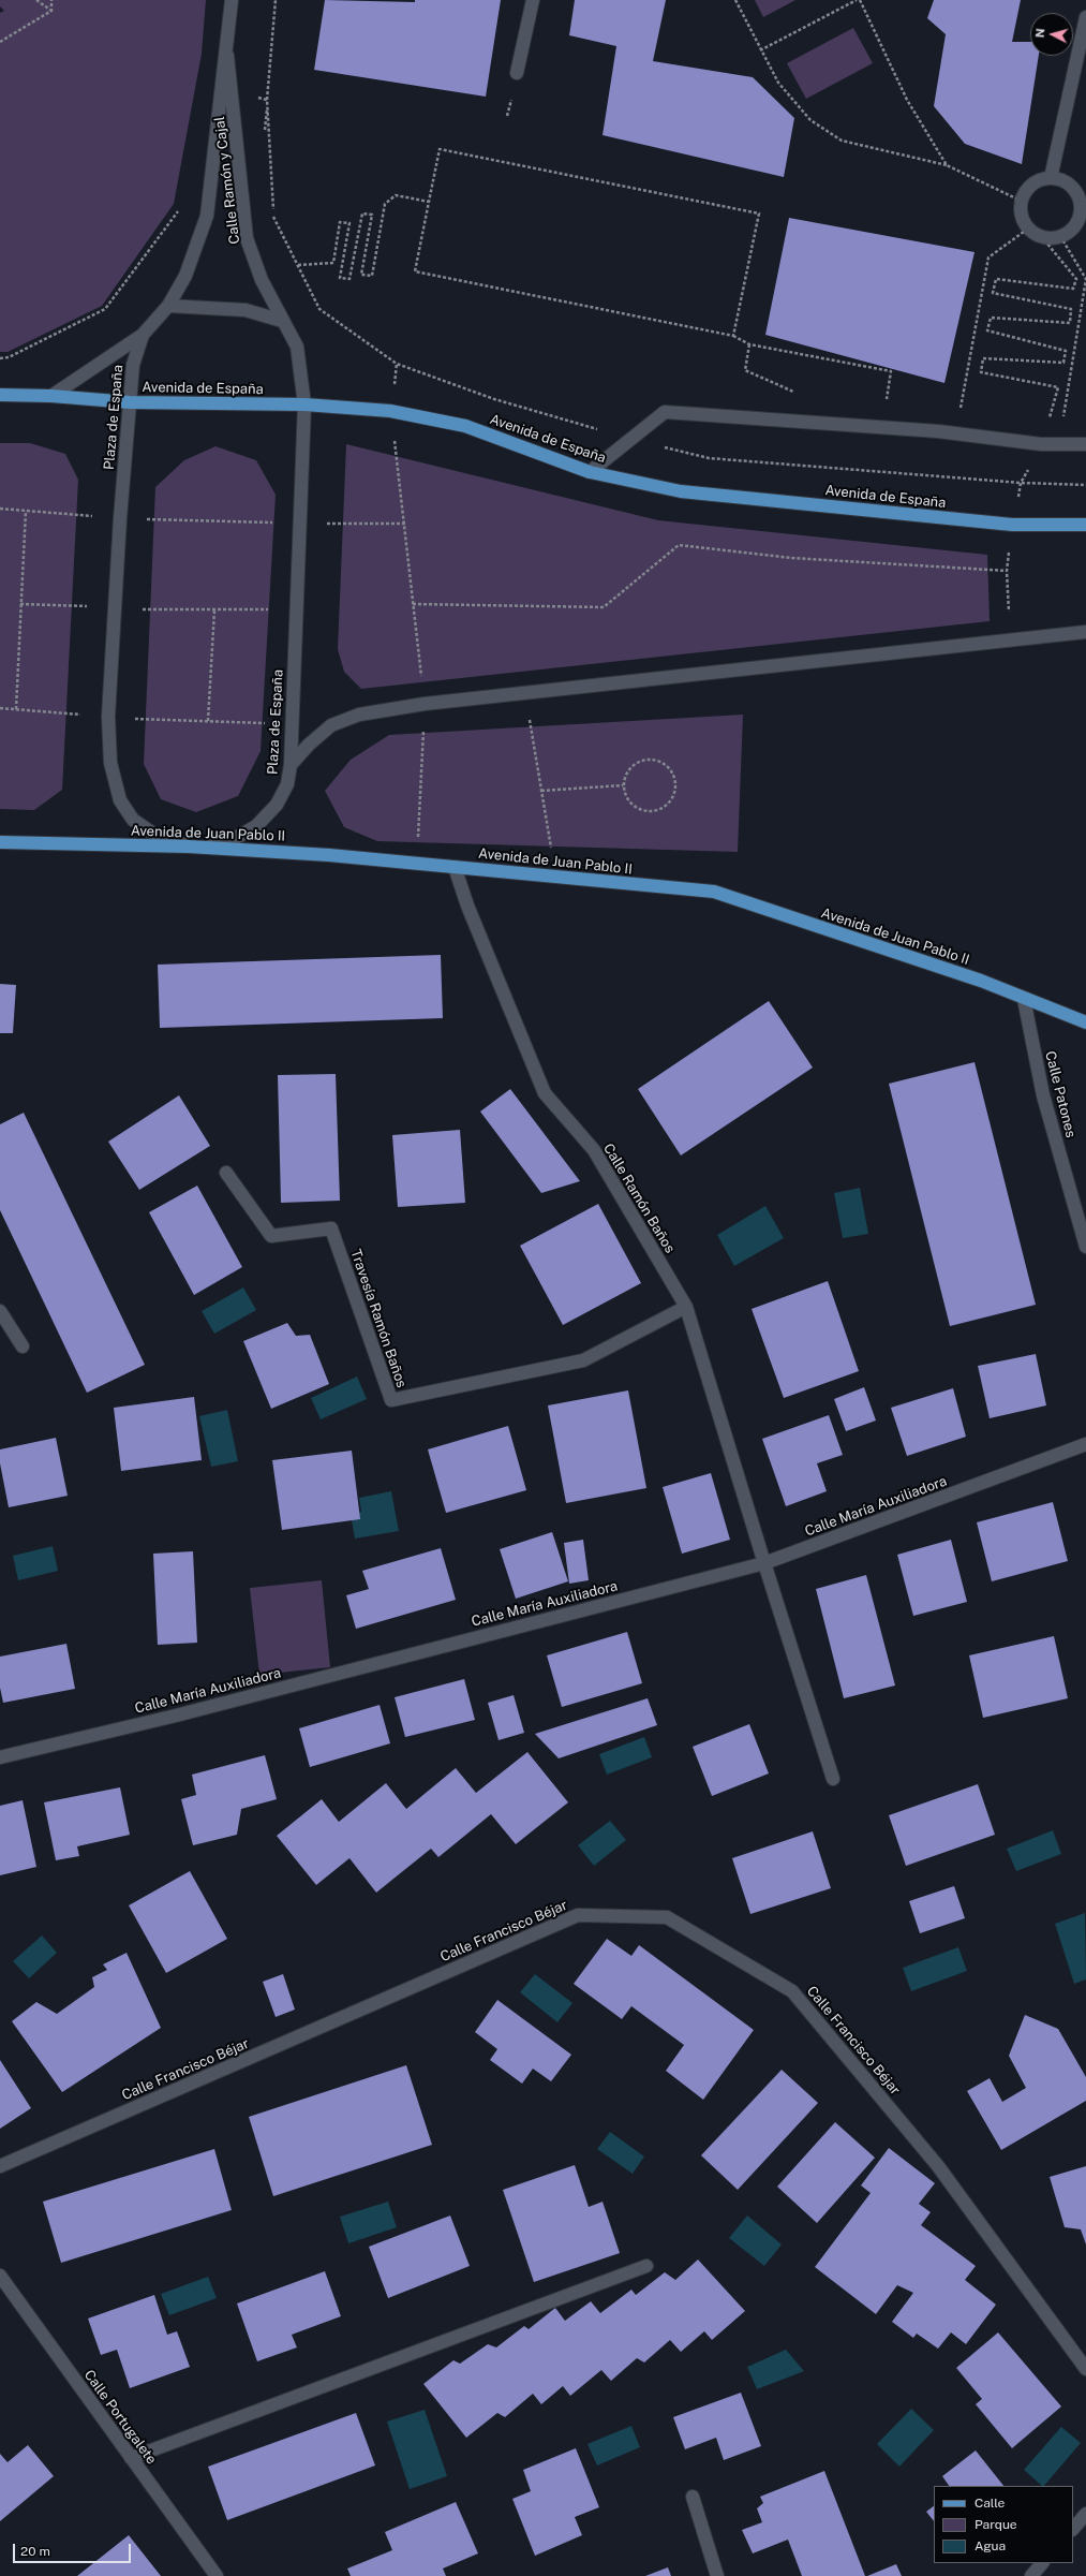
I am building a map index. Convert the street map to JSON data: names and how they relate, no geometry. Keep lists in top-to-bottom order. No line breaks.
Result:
{"streets":{"main road":["Avenida de España","Avenida de Juan Pablo II"],"street":["Calle Ramón y Cajal","Plaza de España","Calle Patones","Calle Ramón Baños","Travesía Ramón Baños","Calle María Auxiliadora","Calle Francisco Béjar","Calle Portugalete"]},"crossings":[["Calle Ramón y Cajal","Plaza de España"],["Avenida de España","Plaza de España"],["Plaza de España","Avenida de Juan Pablo II"],["Avenida de Juan Pablo II","Calle Patones"],["Avenida de Juan Pablo II","Calle Ramón Baños"],["Calle Ramón Baños","Travesía Ramón Baños"],["Calle Ramón Baños","Calle María Auxiliadora"]],"legend":["Calle","Parque","Agua"],"scale_bar":"20 m","north":"left"}
